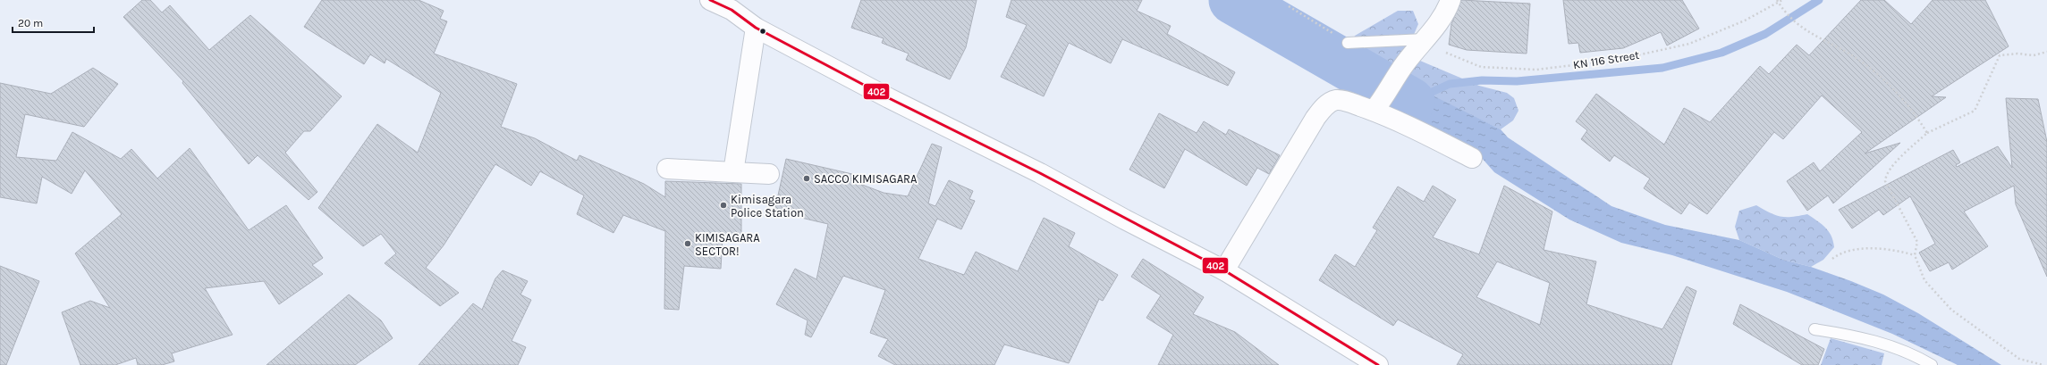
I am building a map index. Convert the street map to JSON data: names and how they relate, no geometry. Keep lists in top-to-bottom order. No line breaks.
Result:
{"streets":{"path":["KN 116 Street"]},"places":["SACCO KIMISAGARA","Kimisagara Police Station","KIMISAGARA SECTOR!"],"lines":["transit line 402"],"scale_bar":"20 m"}
